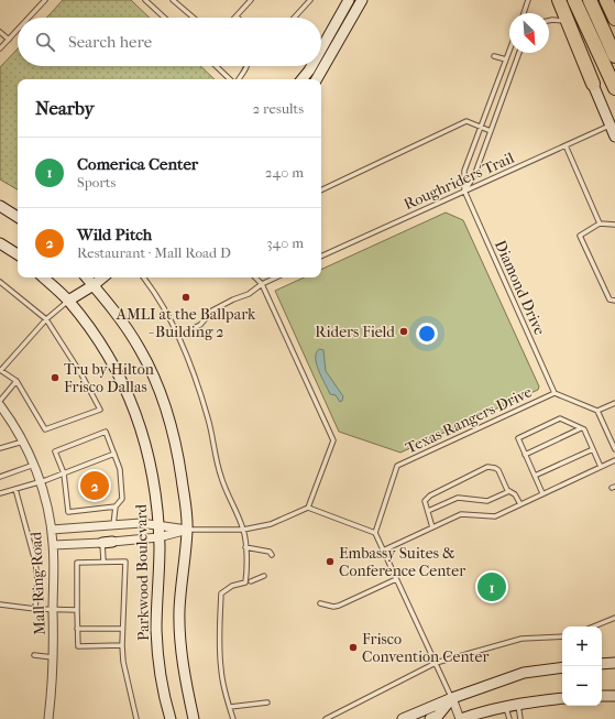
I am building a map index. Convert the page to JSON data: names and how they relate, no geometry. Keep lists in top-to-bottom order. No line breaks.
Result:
{"streets":{"main road":["Parkwood Boulevard"],"street":["Mall Ring Road"],"lane":["Roughriders Trail","Diamond Drive","Texas Rangers Drive"]},"crossings":[["Roughriders Trail","Diamond Drive"],["Diamond Drive","Texas Rangers Drive"]],"places":["AMLI at the Ballpark - Building 2","Riders Field","Tru by Hilton Frisco Dallas","Embassy Suites & Conference Center","Frisco Convention Center"],"north":"bottom right","page":{"search":"Search here","heading":["Nearby","2 results"],"list":[{"mark":"1","name":"Comerica Center","note":"Sports","value":"240 m"},{"mark":"2","name":"Wild Pitch","note":"Restaurant · Mall Road D","value":"340 m"}],"pins":["2","1"],"map_buttons":["+","−"]}}
